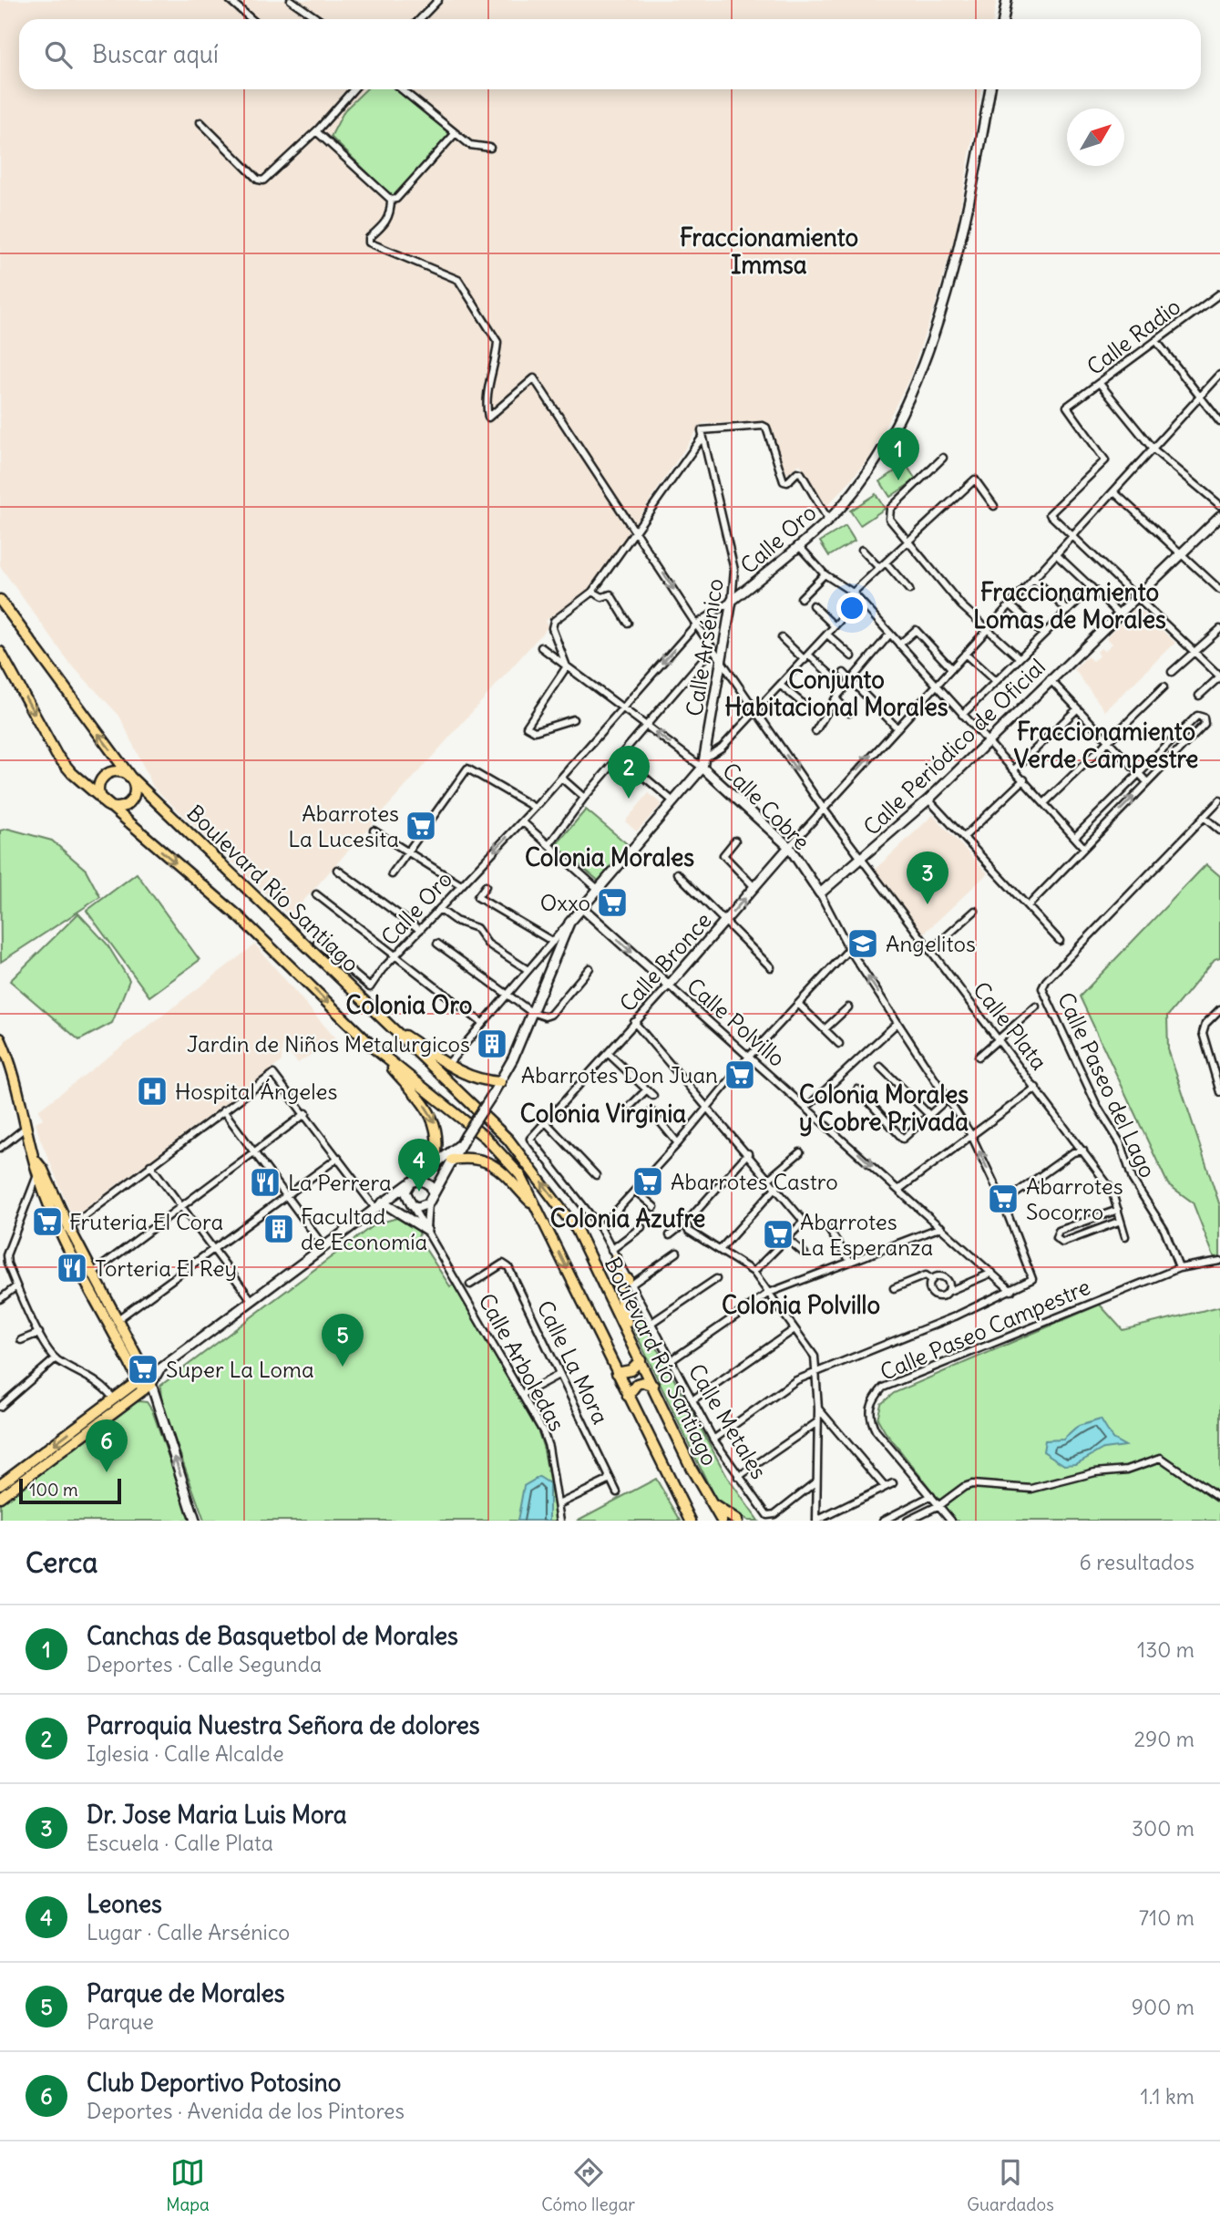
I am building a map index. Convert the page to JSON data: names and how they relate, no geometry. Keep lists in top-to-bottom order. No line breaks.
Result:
{"streets":{"main road":["Calle Oro","Calle Arsénico","Calle Periódico de Oficial","Calle Cobre","Boulevard Río Santiago","Calle Bronce","Calle Polvillo"],"street":["Calle Radio","Calle Plata","Calle Paseo del Lago","Calle Paseo Campestre","Calle Arboledas","Calle La Mora","Calle Metales"]},"crossings":[["Calle Radio","Calle Bronce"],["Calle Oro","Calle Arsénico"],["Calle Oro","Calle Cobre"],["Calle Oro","Calle Plata"],["Calle Arsénico","Calle Cobre"],["Calle Arsénico","Calle Polvillo"],["Calle Arsénico","Calle Plata"],["Calle Arsénico","Calle Arboledas"],["Calle Periódico de Oficial","Calle Cobre"],["Calle Periódico de Oficial","Calle Plata"],["Calle Cobre","Calle Bronce"],["Calle Cobre","Calle Polvillo"],["Calle Bronce","Calle Polvillo"],["Calle Bronce","Calle Plata"],["Calle Polvillo","Calle Metales"],["Calle Paseo del Lago","Calle Paseo Campestre"]],"one_way":["Calle Polvillo"],"districts":["Fraccionamiento Immsa","Fraccionamiento Lomas de Morales","Conjunto Habitacional Morales","Fraccionamiento Verde Campestre","Colonia Morales","Colonia Oro","Colonia Morales y Cobre Privada","Colonia Virginia","Colonia Azufre","Colonia Polvillo"],"places":{"supermarket":["Abarrotes La Lucesita","Oxxo","Abarrotes Don Juan","Abarrotes Castro","Abarrotes Socorro","Fruteria El Cora","Abarrotes La Esperanza","Super La Loma"],"school or university":["Angelitos"],"building":["Jardin de Niños Metalurgicos","Facultad de Economía"],"hospital":["Hospital Ángeles"],"restaurant":["La Perrera","Torteria El Rey"]},"scale_bar":"100 m","north":"top right","page":{"search":"Buscar aquí","pins":["1","2","3","4","5","6"],"scale":"100 m","heading":["Cerca","6 resultados"],"list":[{"mark":"1","name":"Canchas de Basquetbol de Morales","note":"Deportes · Calle Segunda","value":"130 m"},{"mark":"2","name":"Parroquia Nuestra Señora de dolores","note":"Iglesia · Calle Alcalde","value":"290 m"},{"mark":"3","name":"Dr. Jose Maria Luis Mora","note":"Escuela · Calle Plata","value":"300 m"},{"mark":"4","name":"Leones","note":"Lugar · Calle Arsénico","value":"710 m"},{"mark":"5","name":"Parque de Morales","note":"Parque","value":"900 m"},{"mark":"6","name":"Club Deportivo Potosino","note":"Deportes · Avenida de los Pintores","value":"1.1 km"}],"nav":["Mapa","Cómo llegar","Guardados"]}}
